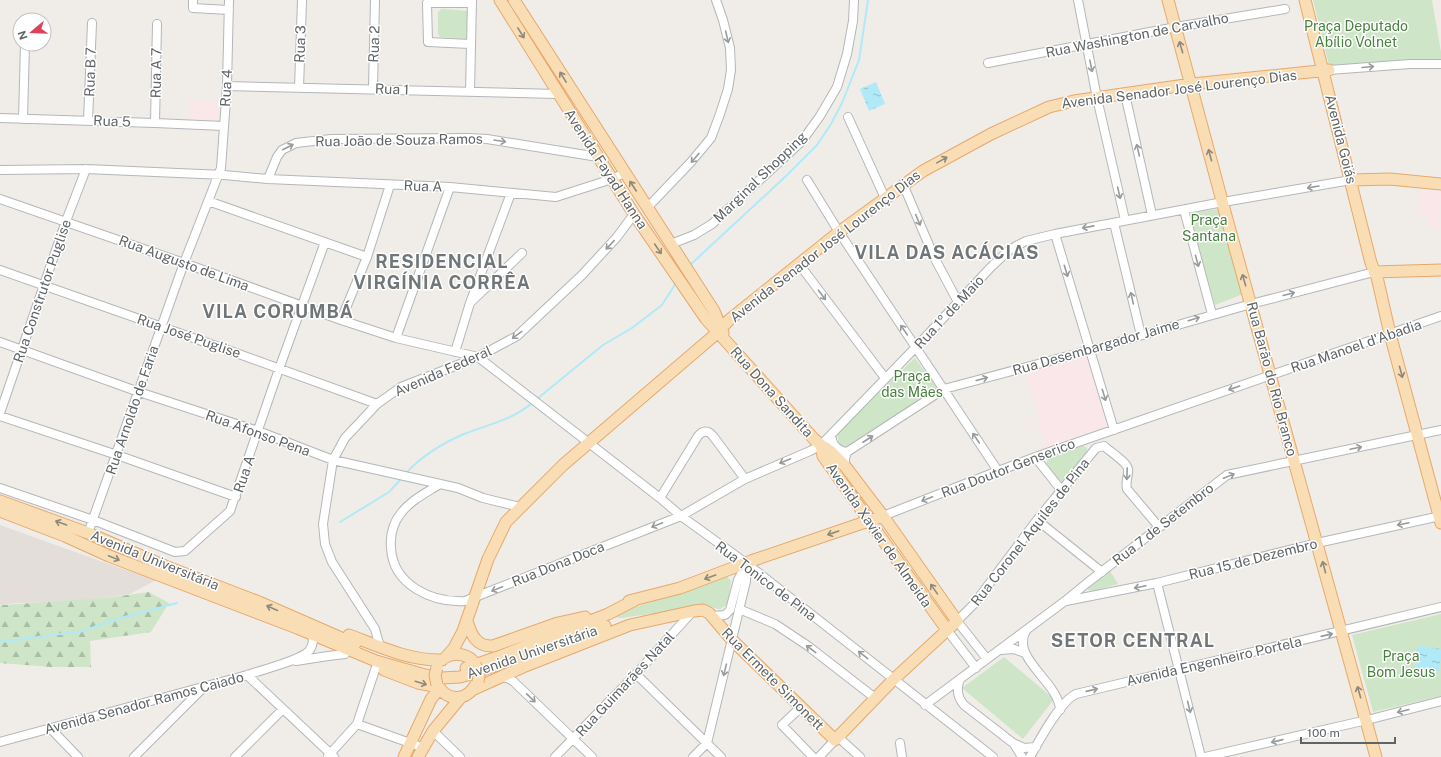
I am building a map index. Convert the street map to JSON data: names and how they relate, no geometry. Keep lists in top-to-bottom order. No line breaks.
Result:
{"streets":{"main road":["Avenida Senador José Lourenço Dias","Avenida Goiás","Avenida Fayad Hanna","Rua Barão do Rio Branco","Rua Dona Sandita","Rua Doutor Genserico","Avenida Xavier de Almeida","Avenida Universitária","Rua Ermete Simonett"],"street":["Rua Washington de Carvalho","Rua 3","Rua 2","Rua B 7","Rua A 7","Rua 4","Rua 1","Rua 5","Rua João de Souza Ramos","Marginal Shopping","Rua A","Rua Augusto de Lima","Rua Construtor Puglise","Rua 1º de Maio","Rua José Puglise","Rua Manoel d'Abadia","Rua Desembargador Jaime","Avenida Federal","Rua Arnoldo de Faria","Rua Afonso Pena","Rua 7 de Setembro","Rua Coronel Aquiles de Pina","Rua 15 de Dezembro","Rua Dona Doca","Rua Tonico de Pina","Avenida Engenheiro Portela","Rua Guimarães Natal","Avenida Senador Ramos Caiado"]},"crossings":[["Rua Washington de Carvalho","Rua Barão do Rio Branco"],["Rua 3","Rua 1"],["Rua 2","Rua 1"],["Rua B 7","Rua 5"],["Rua A 7","Rua 5"],["Rua 4","Rua 1"],["Rua 4","Rua 5"],["Rua 4","Rua A"],["Rua 4","Rua Arnoldo de Faria"],["Rua 1","Avenida Fayad Hanna"],["Avenida Senador José Lourenço Dias","Avenida Goiás"],["Avenida Senador José Lourenço Dias","Avenida Fayad Hanna"],["Avenida Senador José Lourenço Dias","Rua Barão do Rio Branco"],["Avenida Senador José Lourenço Dias","Rua Dona Sandita"],["Avenida Senador José Lourenço Dias","Rua Afonso Pena"],["Avenida Senador José Lourenço Dias","Avenida Universitária"],["Avenida Senador José Lourenço Dias","Rua Dona Doca"],["Avenida Senador José Lourenço Dias","Rua Tonico de Pina"],["Avenida Goiás","Rua 1º de Maio"],["Avenida Goiás","Rua Manoel d'Abadia"],["Avenida Goiás","Rua Desembargador Jaime"],["Avenida Goiás","Rua 7 de Setembro"],["Avenida Goiás","Rua 15 de Dezembro"],["Rua João de Souza Ramos","Avenida Fayad Hanna"],["Rua João de Souza Ramos","Rua A"],["Avenida Fayad Hanna","Marginal Shopping"],["Avenida Fayad Hanna","Rua A"],["Avenida Fayad Hanna","Avenida Federal"],["Avenida Fayad Hanna","Rua Dona Sandita"],["Rua A","Rua Augusto de Lima"],["Rua A","Rua José Puglise"],["Rua A","Rua Arnoldo de Faria"],["Rua A","Rua Afonso Pena"],["Rua Augusto de Lima","Rua Construtor Puglise"],["Rua Augusto de Lima","Avenida Federal"],["Rua Augusto de Lima","Rua Arnoldo de Faria"],["Rua Augusto de Lima","Rua Tonico de Pina"],["Rua Construtor Puglise","Rua José Puglise"],["Rua Construtor Puglise","Rua Afonso Pena"],["Rua 1º de Maio","Rua Barão do Rio Branco"],["Rua 1º de Maio","Rua Dona Sandita"],["Rua 1º de Maio","Avenida Xavier de Almeida"],["Rua 1º de Maio","Rua Dona Doca"],["Rua José Puglise","Avenida Federal"],["Rua José Puglise","Rua Arnoldo de Faria"],["Rua Manoel d'Abadia","Rua Barão do Rio Branco"],["Rua Manoel d'Abadia","Rua Doutor Genserico"],["Rua Desembargador Jaime","Rua Barão do Rio Branco"],["Avenida Federal","Rua Afonso Pena"],["Avenida Federal","Avenida Universitária"],["Rua Barão do Rio Branco","Rua Doutor Genserico"],["Rua Barão do Rio Branco","Rua 7 de Setembro"],["Rua Barão do Rio Branco","Rua 15 de Dezembro"],["Rua Barão do Rio Branco","Avenida Engenheiro Portela"],["Rua Dona Sandita","Avenida Xavier de Almeida"],["Rua Dona Sandita","Rua Dona Doca"],["Rua Arnoldo de Faria","Rua Afonso Pena"],["Rua Arnoldo de Faria","Avenida Universitária"],["Rua Afonso Pena","Rua Dona Doca"],["Rua Doutor Genserico","Avenida Xavier de Almeida"],["Rua Doutor Genserico","Avenida Universitária"],["Rua Doutor Genserico","Rua Tonico de Pina"],["Rua 7 de Setembro","Avenida Xavier de Almeida"],["Rua 7 de Setembro","Rua 15 de Dezembro"],["Rua 7 de Setembro","Rua Tonico de Pina"],["Rua 7 de Setembro","Avenida Engenheiro Portela"],["Rua Coronel Aquiles de Pina","Avenida Xavier de Almeida"],["Avenida Xavier de Almeida","Rua Dona Doca"],["Avenida Xavier de Almeida","Avenida Engenheiro Portela"],["Avenida Universitária","Rua Tonico de Pina"],["Avenida Universitária","Rua Guimarães Natal"],["Avenida Universitária","Avenida Senador Ramos Caiado"],["Rua Dona Doca","Rua Tonico de Pina"]],"one_way":["Rua João de Souza Ramos","Rua Desembargador Jaime","Rua Barão do Rio Branco","Rua Doutor Genserico","Rua 7 de Setembro","Rua 15 de Dezembro","Rua Dona Doca","Avenida Engenheiro Portela"],"districts":["VILA DAS ACÁCIAS","RESIDENCIAL VIRGÍNIA CORRÊA","VILA CORUMBÁ","SETOR CENTRAL"],"parks":["Praça Deputado Abílio Volnet","Praça Santana","Praça das Mães","Praça Bom Jesus"],"scale_bar":"100 m","north":"left"}
